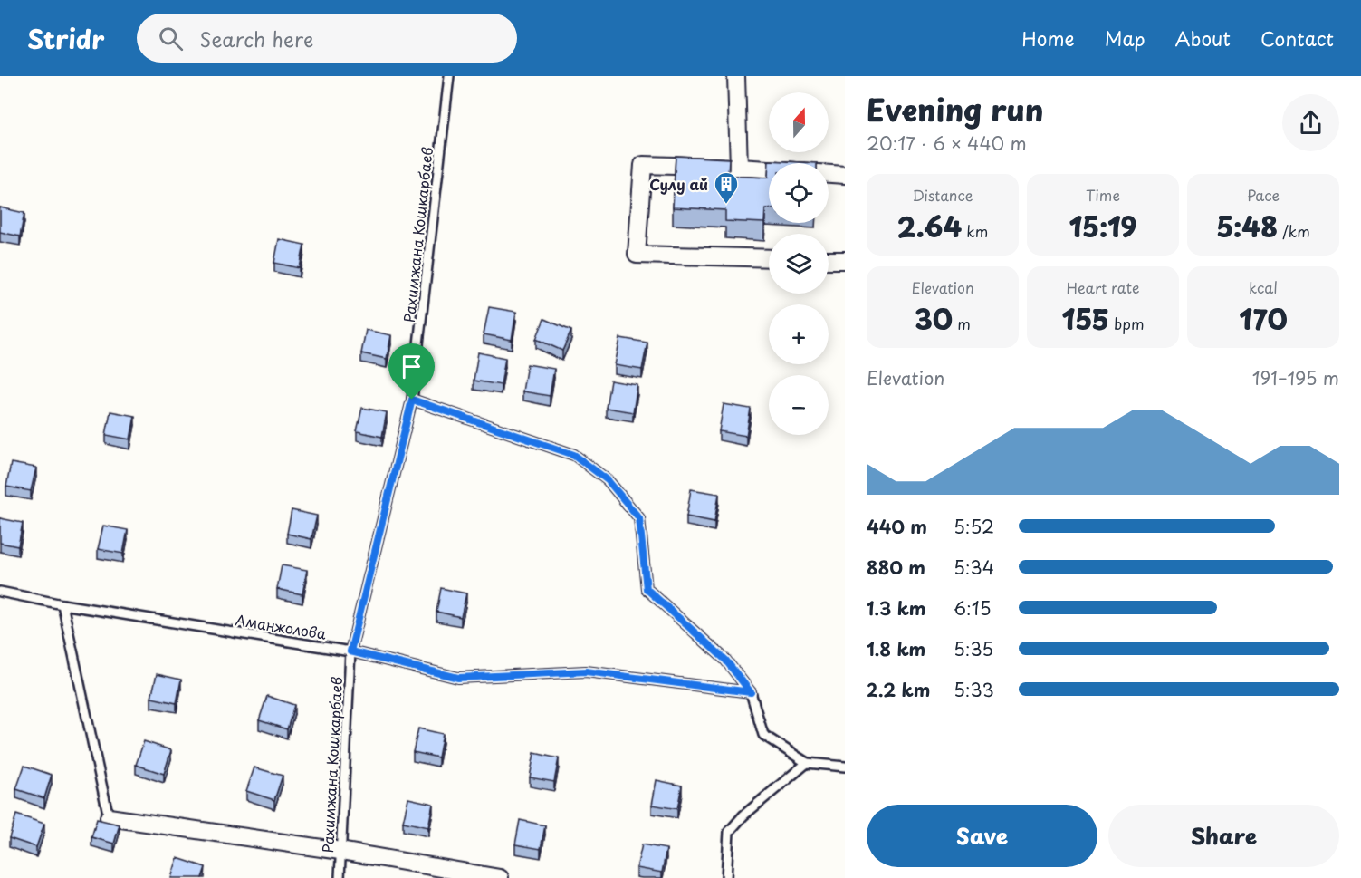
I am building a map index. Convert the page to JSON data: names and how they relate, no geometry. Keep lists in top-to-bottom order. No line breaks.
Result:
{"streets":{"lane":["Рахимжана Кошкарбаев","Аманжолова"]},"crossings":[["Рахимжана Кошкарбаев","Аманжолова"]],"places":{"building":["Сулу ай"]},"north":"top","page":{"header":"Stridr","search":"Search here","nav":["Home","Map","About","Contact"],"heading":["Evening run","20:17 · 6 × 440 m"],"map_buttons":["+","−"],"stats":[["Distance","2.64 km"],["Time","15:19"],["Pace","5:48 /km"],["Elevation","30 m"],["Heart rate","155 bpm"],["kcal","170"]],"chart":["Elevation","191–195 m"],"list":[{"name":"440 m","note":"5:52"},{"name":"880 m","note":"5:34"},{"name":"1.3 km","note":"6:15"},{"name":"1.8 km","note":"5:35"},{"name":"2.2 km","note":"5:33"}],"buttons":["Save","Share"]}}
